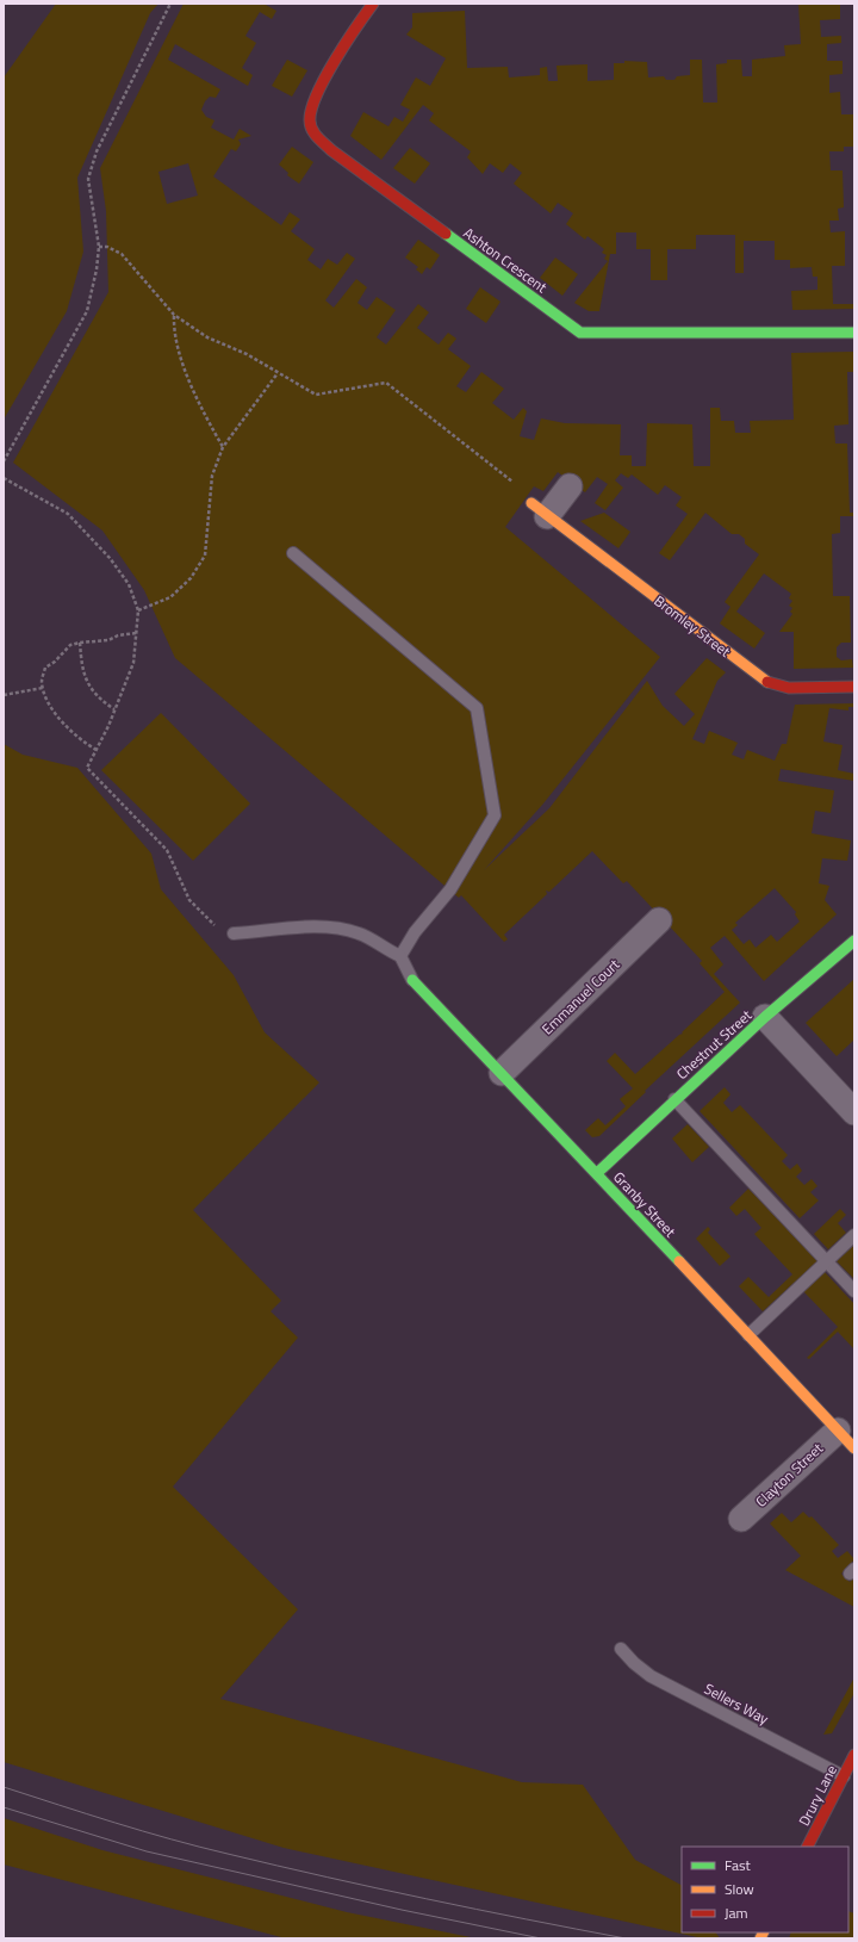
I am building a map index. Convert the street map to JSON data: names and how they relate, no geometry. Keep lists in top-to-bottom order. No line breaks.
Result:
{"streets":{"street":["Ashton Crescent","Bromley Street","Emmanuel Court","Chestnut Street","Granby Street","Clayton Street","Drury Lane"],"lane":["Sellers Way"]},"crossings":[["Emmanuel Court","Granby Street"],["Chestnut Street","Granby Street"],["Granby Street","Clayton Street"],["Sellers Way","Drury Lane"]],"legend":["Fast","Slow","Jam"]}
